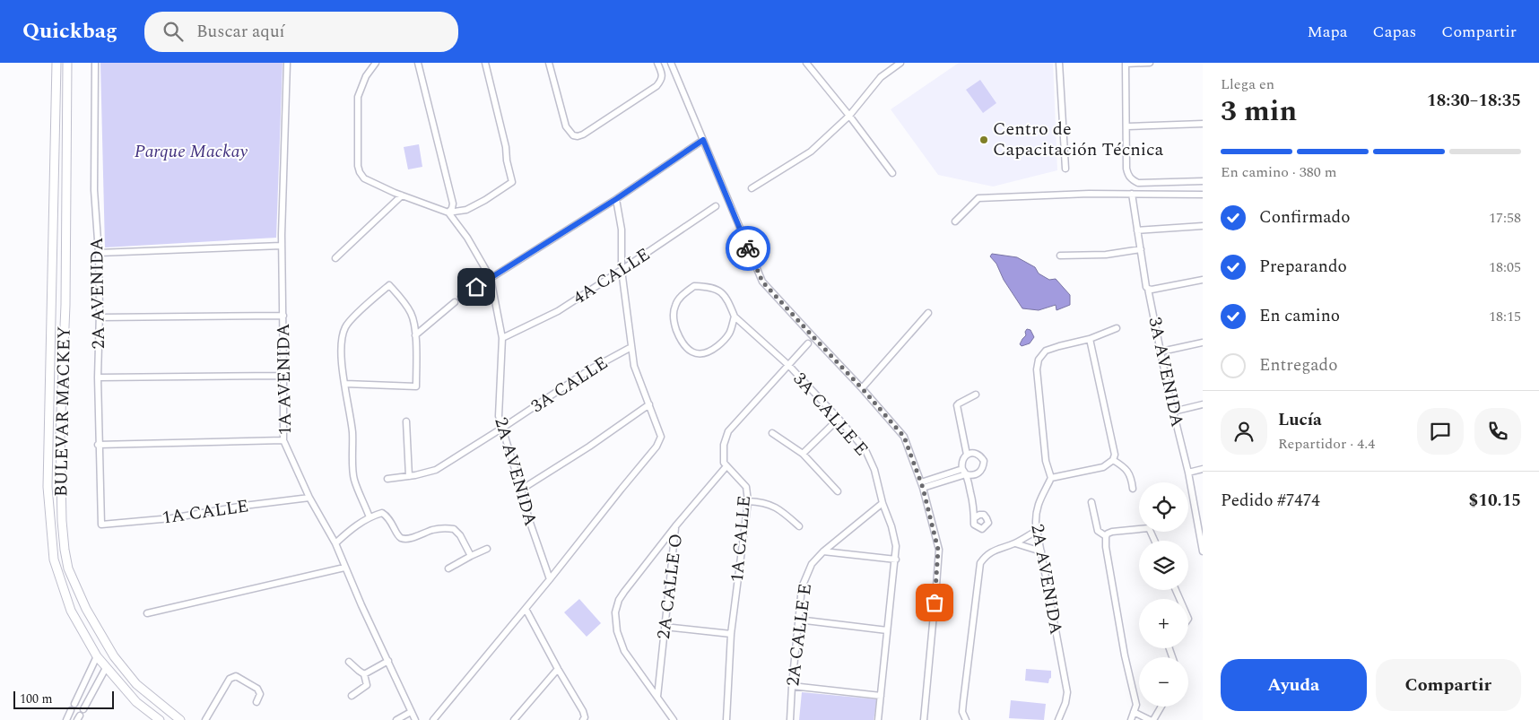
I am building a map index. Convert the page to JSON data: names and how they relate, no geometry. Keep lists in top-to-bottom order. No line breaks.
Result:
{"streets":{"main road":["BULEVAR MACKEY"],"street":["4A CALLE","2A AVENIDA","3A AVENIDA","1A AVENIDA","3A CALLE","3A CALLE E","1A CALLE","2A CALLE O","2A CALLE E"]},"crossings":[["4A CALLE","2A AVENIDA"],["2A AVENIDA","3A CALLE"],["2A AVENIDA","1A CALLE"],["1A AVENIDA","1A CALLE"],["3A CALLE E","2A CALLE E"],["1A CALLE","2A CALLE O"]],"parks":["Parque Mackay"],"places":["Centro de Capacitación Técnica"],"scale_bar":"100 m","page":{"header":"Quickbag","search":"Buscar aquí","nav":["Mapa","Capas","Compartir"],"heading":["3 min","Llega en","18:30–18:35"],"panel":["Lucía","Repartidor · 4.4","Pedido #7474","$10.15"],"bar":"En camino · 380 m","list":[["Confirmado","17:58"],["Preparando","18:05"],["En camino","18:15"],"Entregado"],"map_buttons":["+","−"],"buttons":["Ayuda","Compartir"],"scale":"100 m"}}
